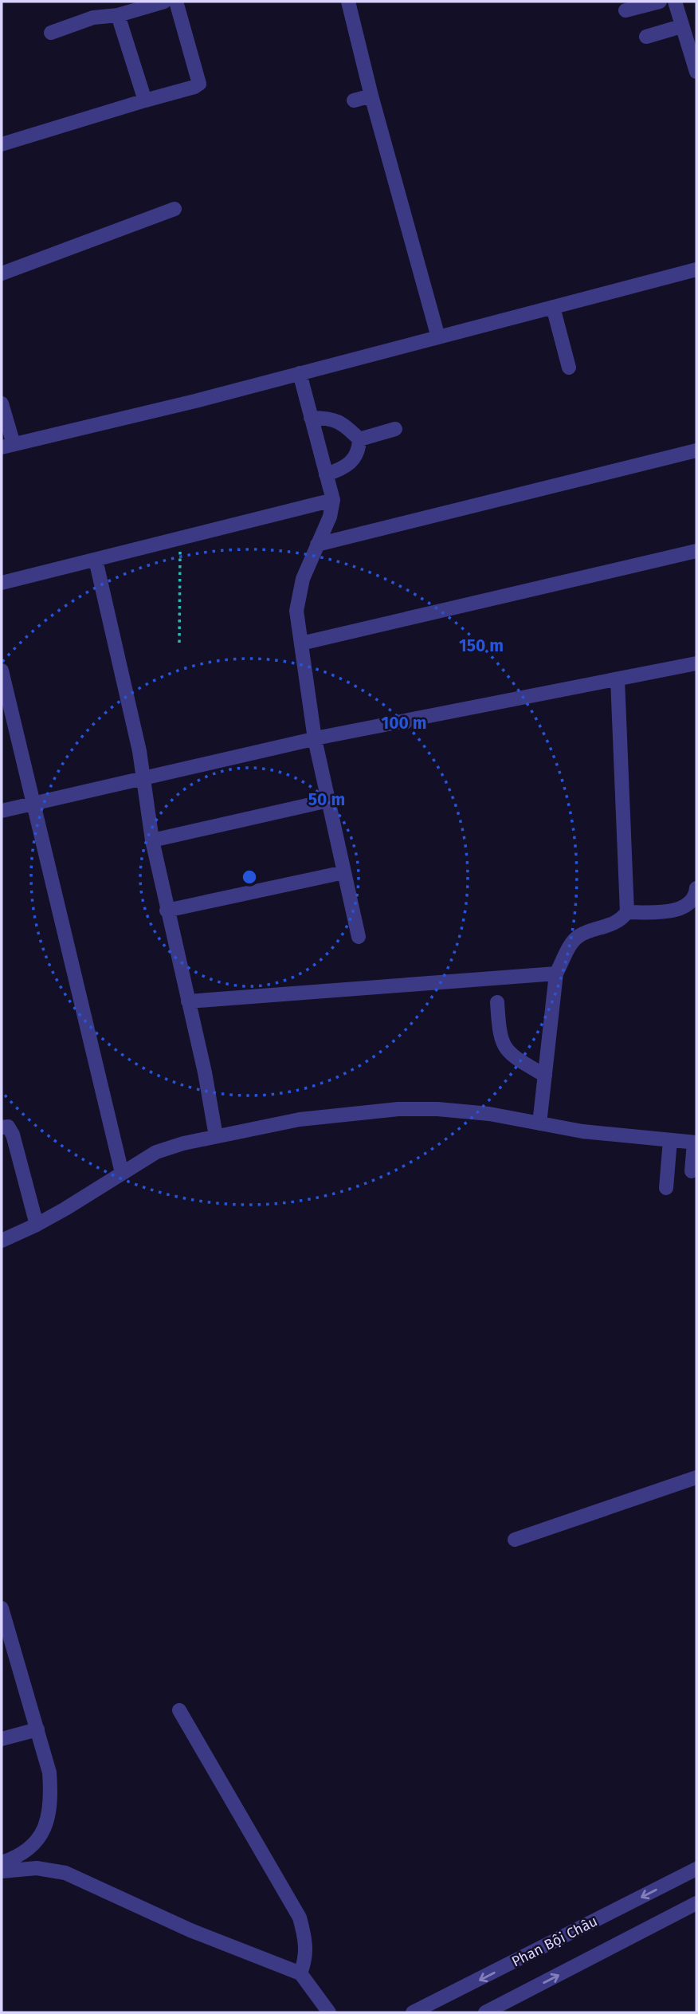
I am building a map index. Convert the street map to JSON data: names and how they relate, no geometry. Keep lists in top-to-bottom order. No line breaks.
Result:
{"streets":{"street":["Phan Bội Châu"]},"rings":["150 m","100 m","50 m"]}
